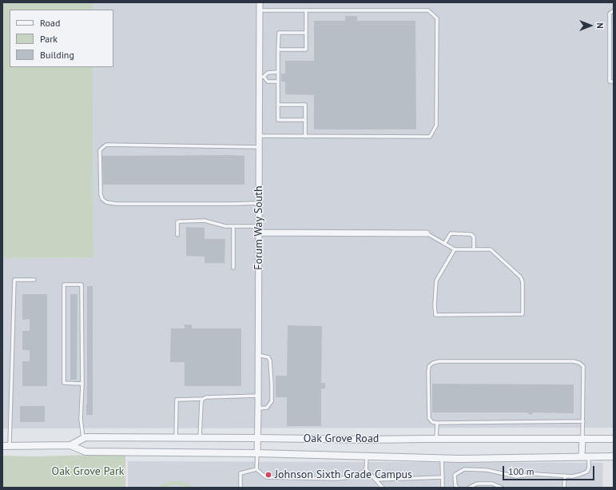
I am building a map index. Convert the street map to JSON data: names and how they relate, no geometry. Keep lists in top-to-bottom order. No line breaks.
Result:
{"streets":{"street":["Forum Way South","Oak Grove Road"]},"crossings":[["Forum Way South","Oak Grove Road"]],"parks":["Oak Grove Park"],"places":["Johnson Sixth Grade Campus"],"legend":["Road","Park","Building"],"scale_bar":"100 m","north":"right"}
